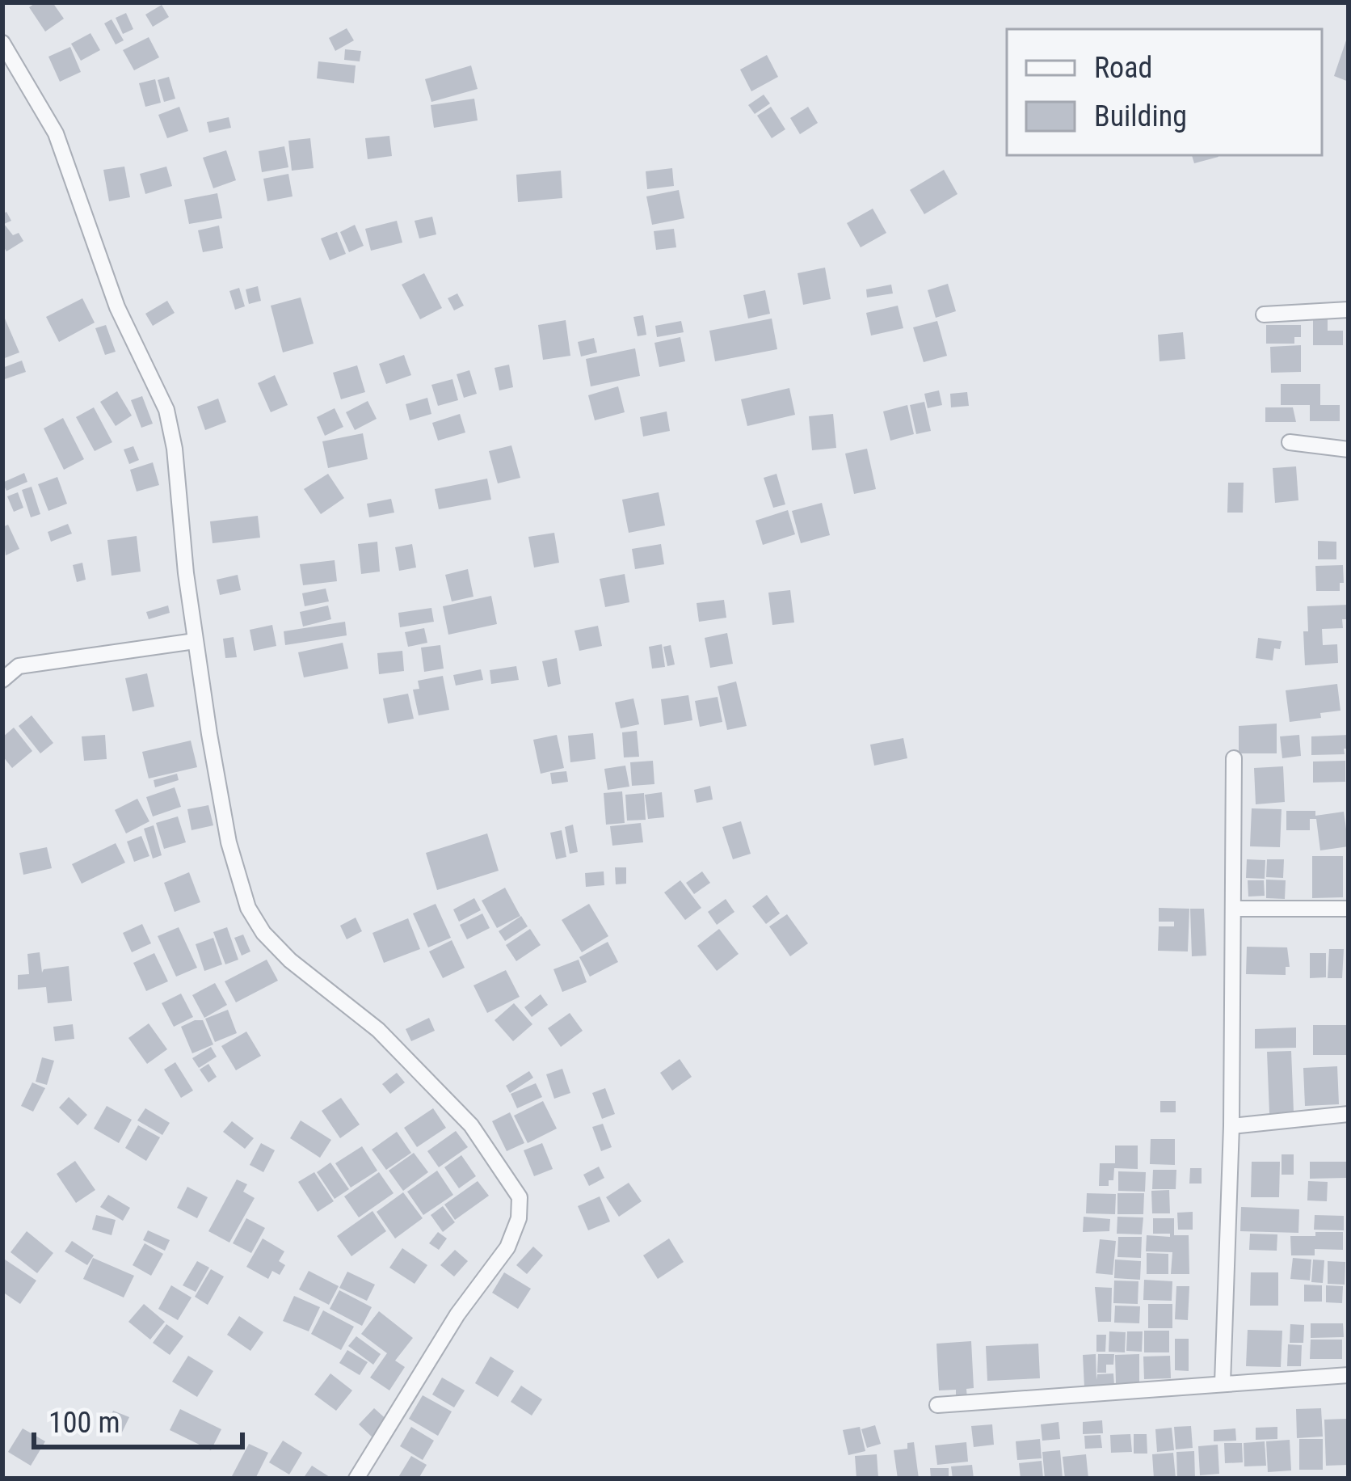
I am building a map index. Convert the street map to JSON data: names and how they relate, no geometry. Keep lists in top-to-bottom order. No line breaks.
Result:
{"legend":["Road","Building"],"scale_bar":"100 m"}
